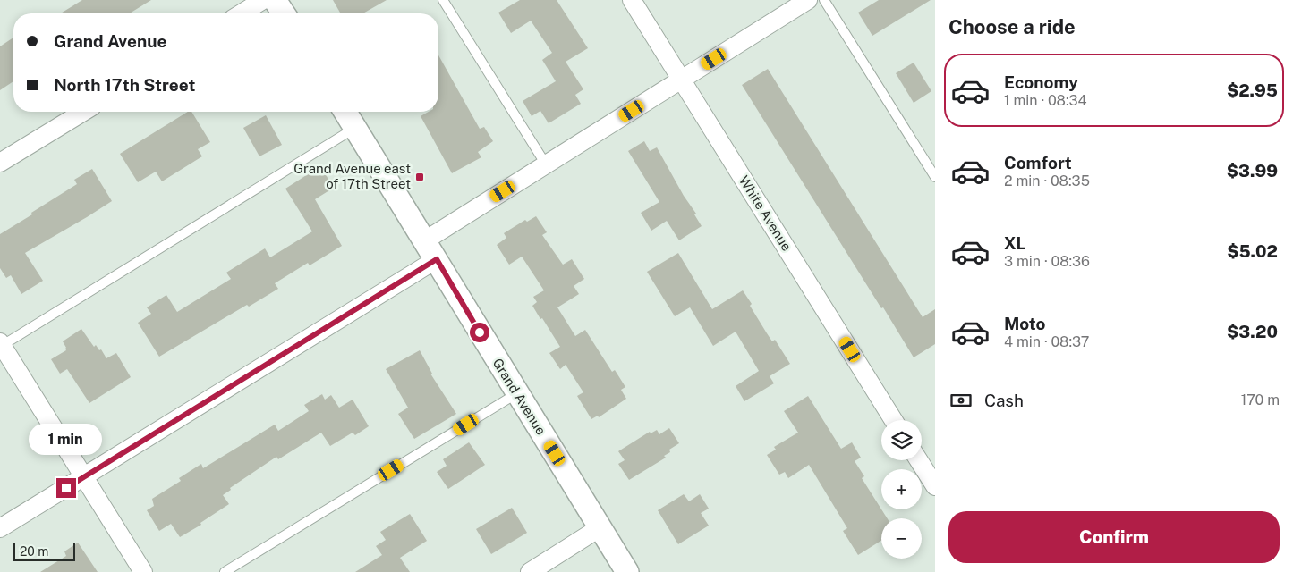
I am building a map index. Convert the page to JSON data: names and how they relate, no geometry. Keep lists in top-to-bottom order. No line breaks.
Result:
{"streets":{"street":["White Avenue","Grand Avenue"]},"places":{"transit":["Grand Avenue east of 17th Street"]},"scale_bar":"20 m","page":{"heading":"Choose a ride","banner":["Grand Avenue","North 17th Street"],"list":[{"name":"Economy","note":"1 min · 08:34","value":"$2.95"},{"name":"Comfort","note":"2 min · 08:35","value":"$3.99"},{"name":"XL","note":"3 min · 08:36","value":"$5.02"},{"name":"Moto","note":"4 min · 08:37","value":"$3.20"}],"pay":["Cash","170 m"],"map_buttons":["+","−"],"bubble":"1 min","buttons":"Confirm","scale":"20 m"}}
